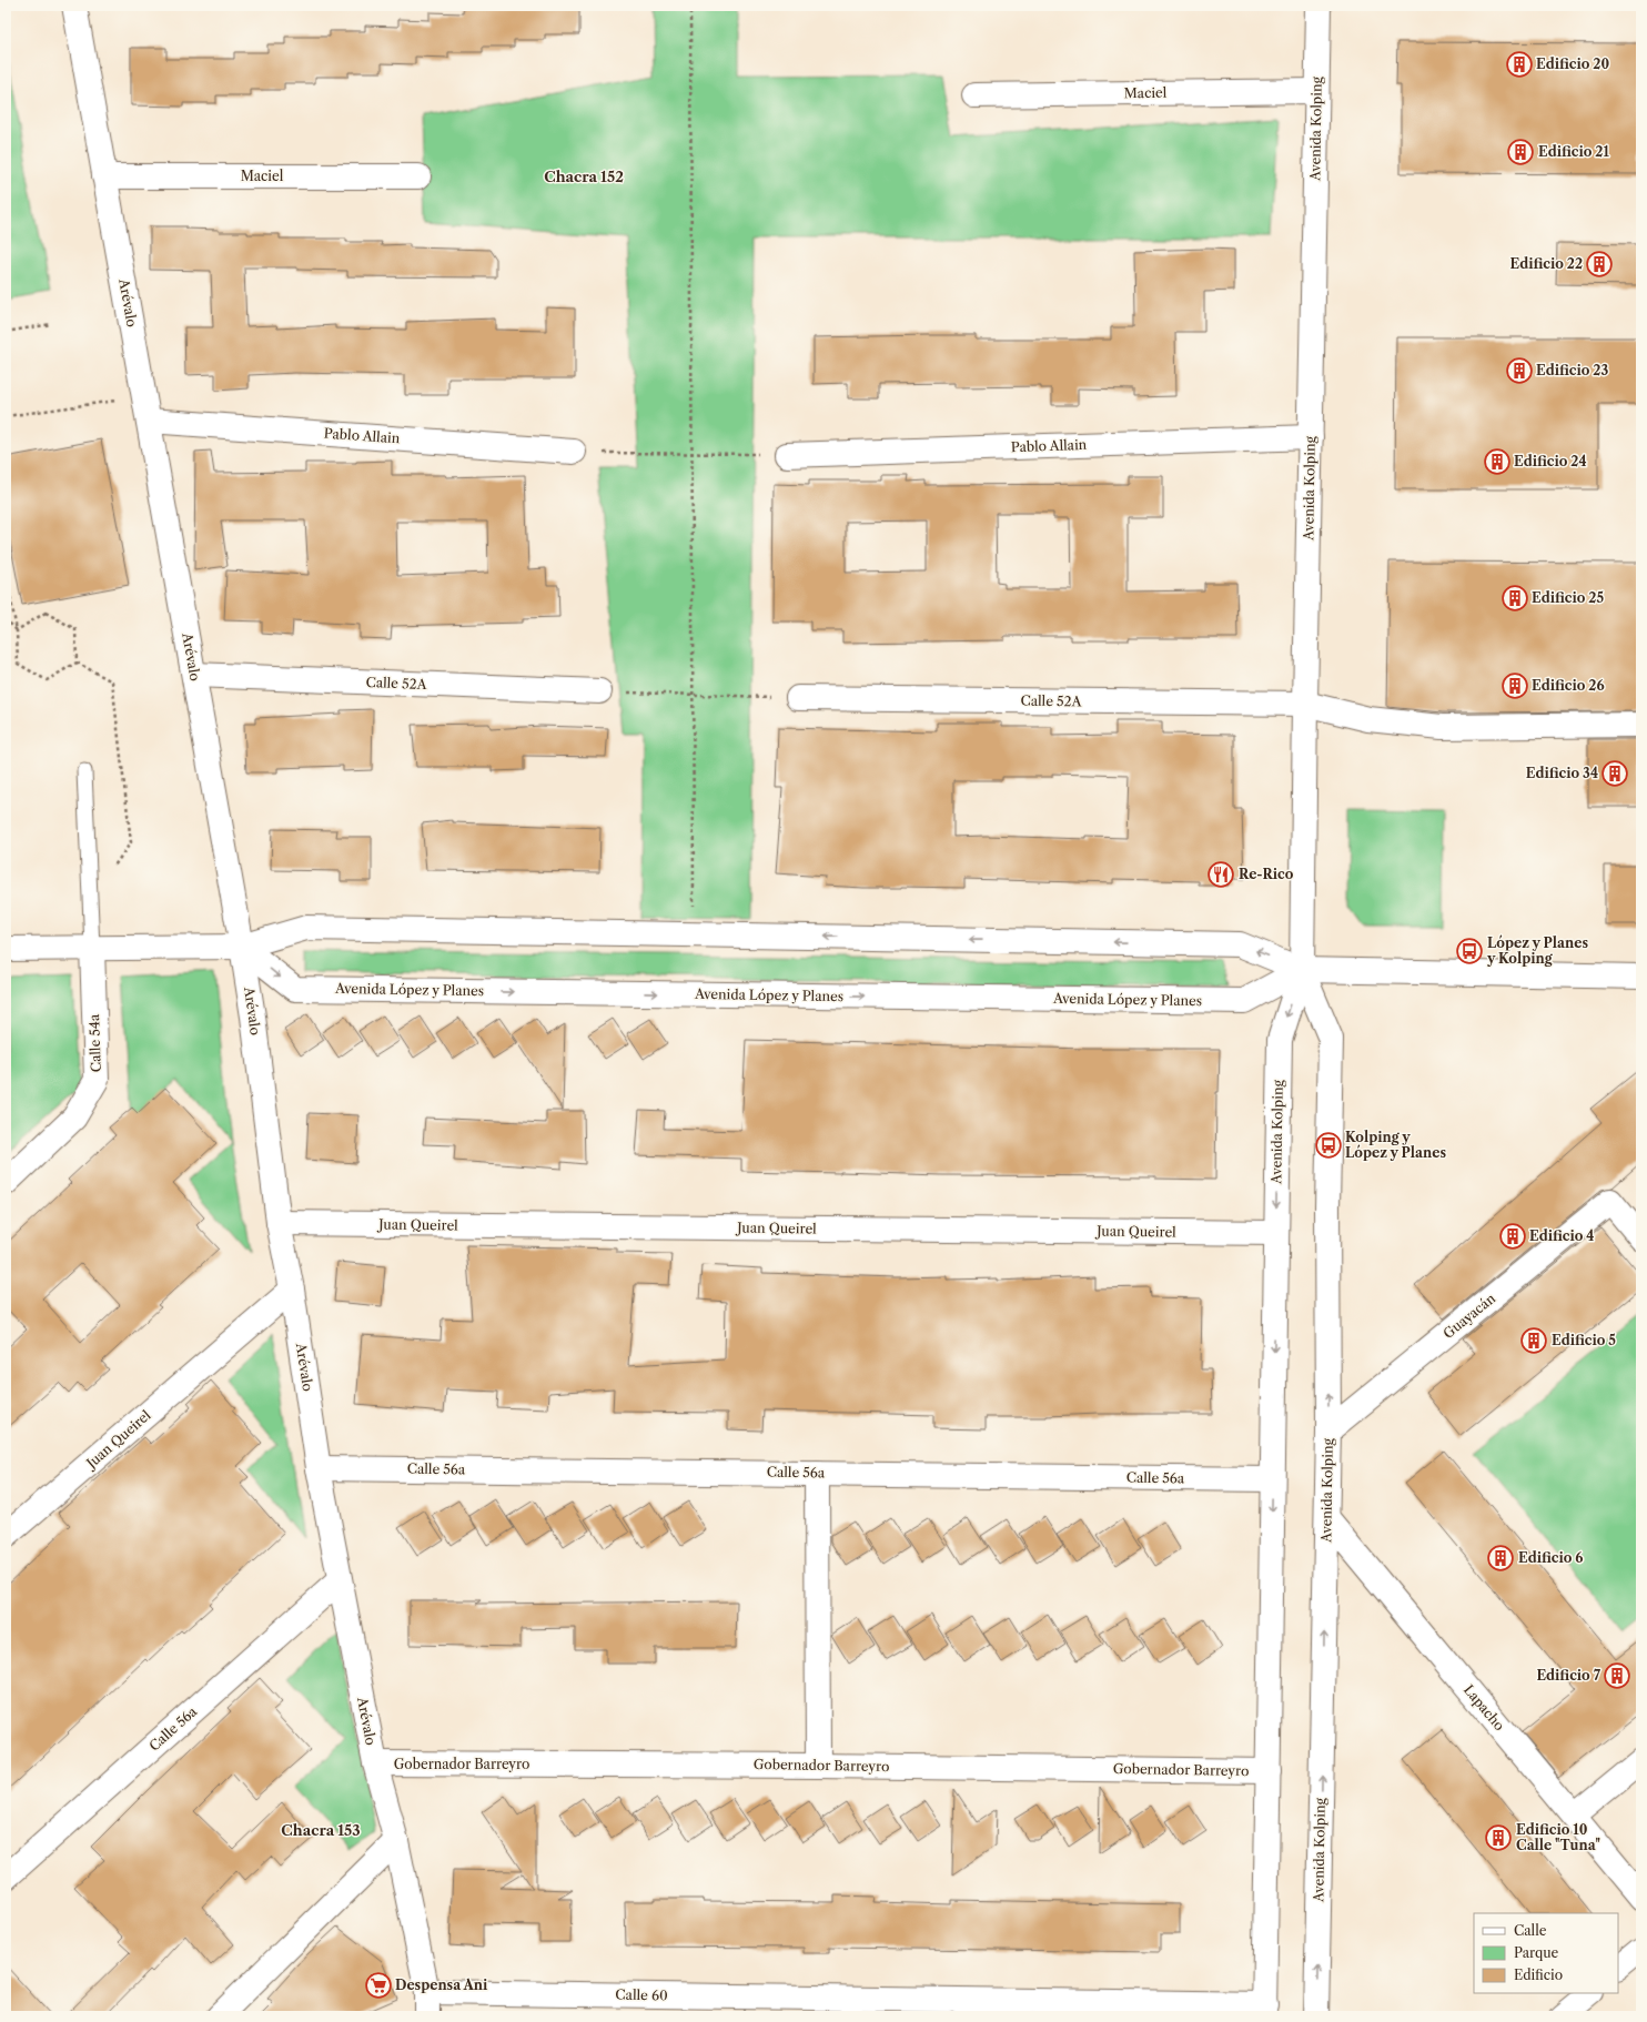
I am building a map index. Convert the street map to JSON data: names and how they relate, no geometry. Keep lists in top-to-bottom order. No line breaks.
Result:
{"streets":{"street":["Maciel","Avenida Kolping","Arévalo","Pablo Allain","Calle 52A","Avenida López y Planes","Calle 54a","Juan Queirel","Guayacán","Calle 56a","Lapacho","Gobernador Barreyro","Calle 60"]},"crossings":[["Maciel","Avenida Kolping"],["Maciel","Arévalo"],["Avenida Kolping","Pablo Allain"],["Avenida Kolping","Calle 52A"],["Avenida Kolping","Avenida López y Planes"],["Avenida Kolping","Juan Queirel"],["Avenida Kolping","Guayacán"],["Avenida Kolping","Calle 56a"],["Avenida Kolping","Lapacho"],["Avenida Kolping","Gobernador Barreyro"],["Avenida Kolping","Calle 60"],["Arévalo","Pablo Allain"],["Arévalo","Calle 52A"],["Arévalo","Avenida López y Planes"],["Arévalo","Juan Queirel"],["Arévalo","Calle 56a"],["Arévalo","Gobernador Barreyro"],["Arévalo","Calle 60"],["Avenida López y Planes","Calle 54a"]],"districts":["Chacra 152","Chacra 153"],"places":{"building":["Edificio 20","Edificio 21","Edificio 22","Edificio 23","Edificio 24","Edificio 25","Edificio 26","Edificio 34","Edificio 4","Edificio 5","Edificio 6","Edificio 7","Edificio 10 Calle \"Tuna\""],"restaurant":["Re-Rico"],"bus stop":["López y Planes y Kolping","Kolping y López y Planes"],"supermarket":["Despensa Ani"]},"legend":["Calle","Parque","Edificio"]}
